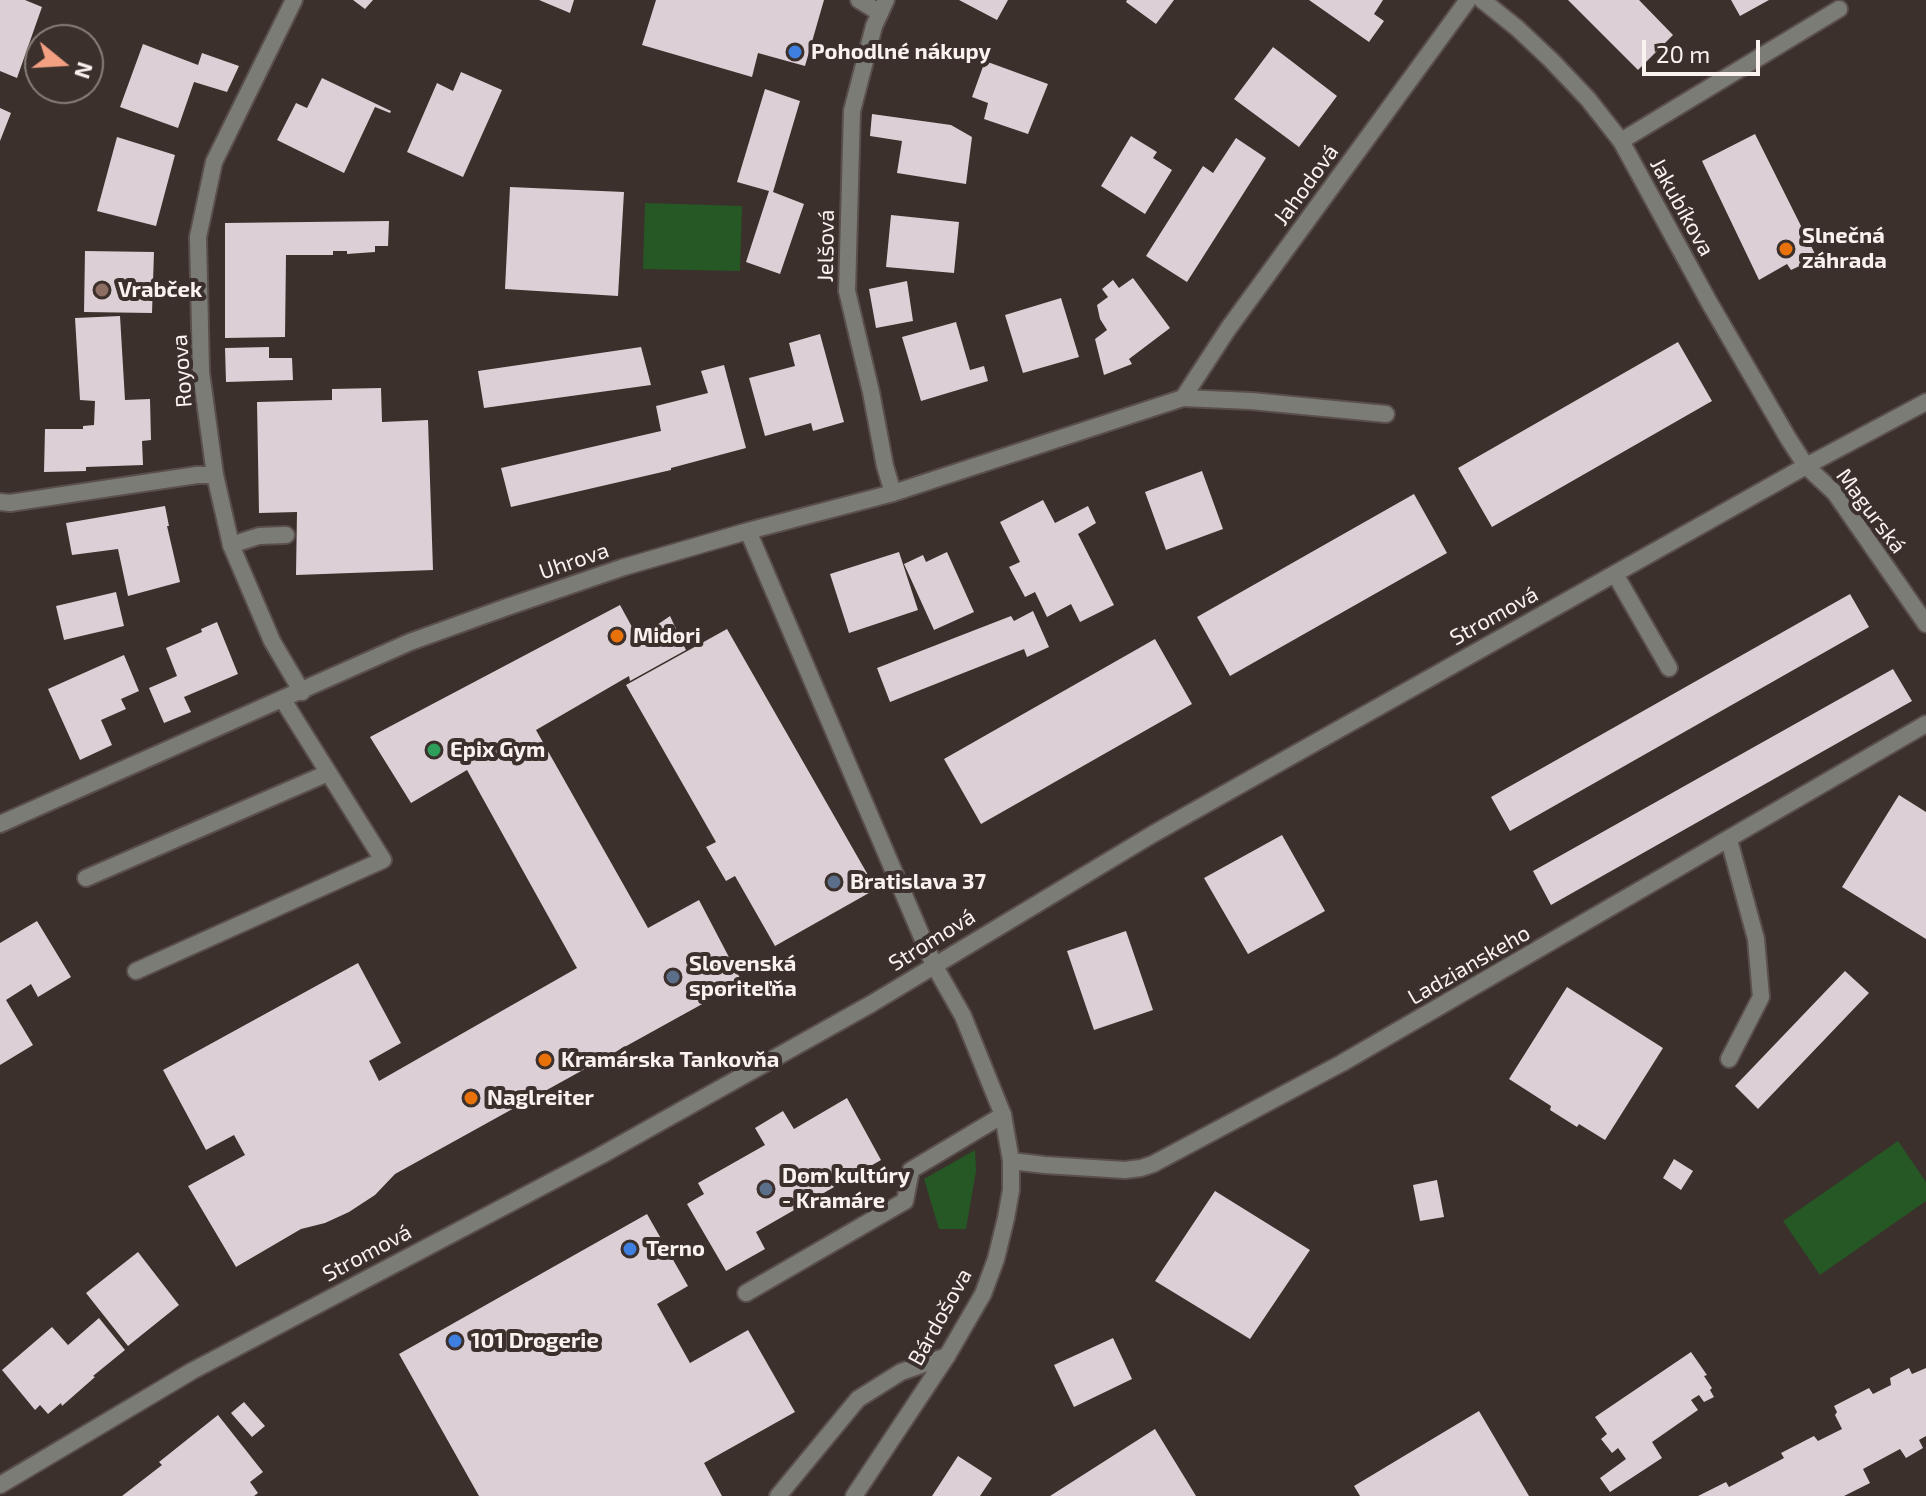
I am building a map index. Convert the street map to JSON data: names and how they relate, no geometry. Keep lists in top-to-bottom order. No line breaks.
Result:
{"streets":{"street":["Jahodová","Jakubíkova","Jelšová","Royova","Magurská","Uhrova","Stromová","Ladzianskeho","Bárdošova"]},"crossings":[["Jahodová","Uhrova"],["Jakubíkova","Magurská"],["Jakubíkova","Stromová"],["Jelšová","Uhrova"],["Royova","Uhrova"],["Magurská","Stromová"],["Stromová","Bárdošova"],["Ladzianskeho","Bárdošova"]],"places":["Pohodlné nákupy","Slnečná záhrada","Vrabček","Midori","Epix Gym","Bratislava 37","Slovenská sporiteľňa","Kramárska Tankovňa","Naglreiter","Dom kultúry - Kramáre","Terno","101 Drogerie"],"scale_bar":"20 m","north":"right"}
